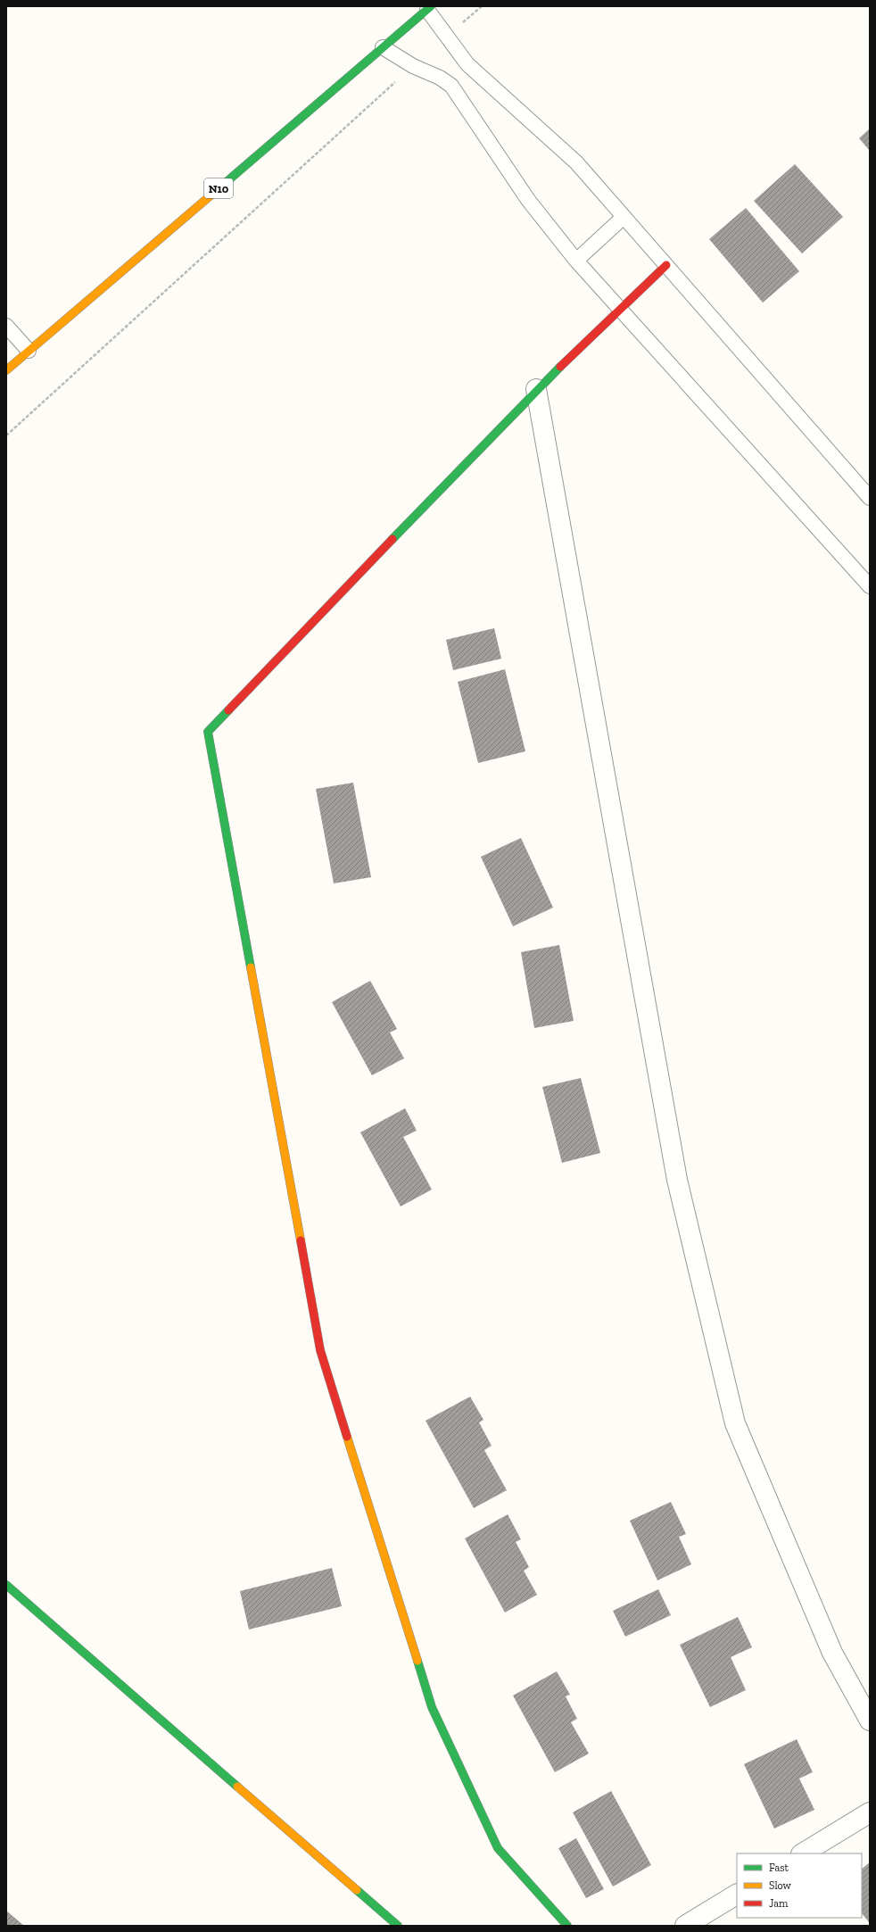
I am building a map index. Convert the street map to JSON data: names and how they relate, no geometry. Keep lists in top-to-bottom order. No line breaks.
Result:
{"streets":{"main road":["N10"]},"legend":["Fast","Slow","Jam"]}
